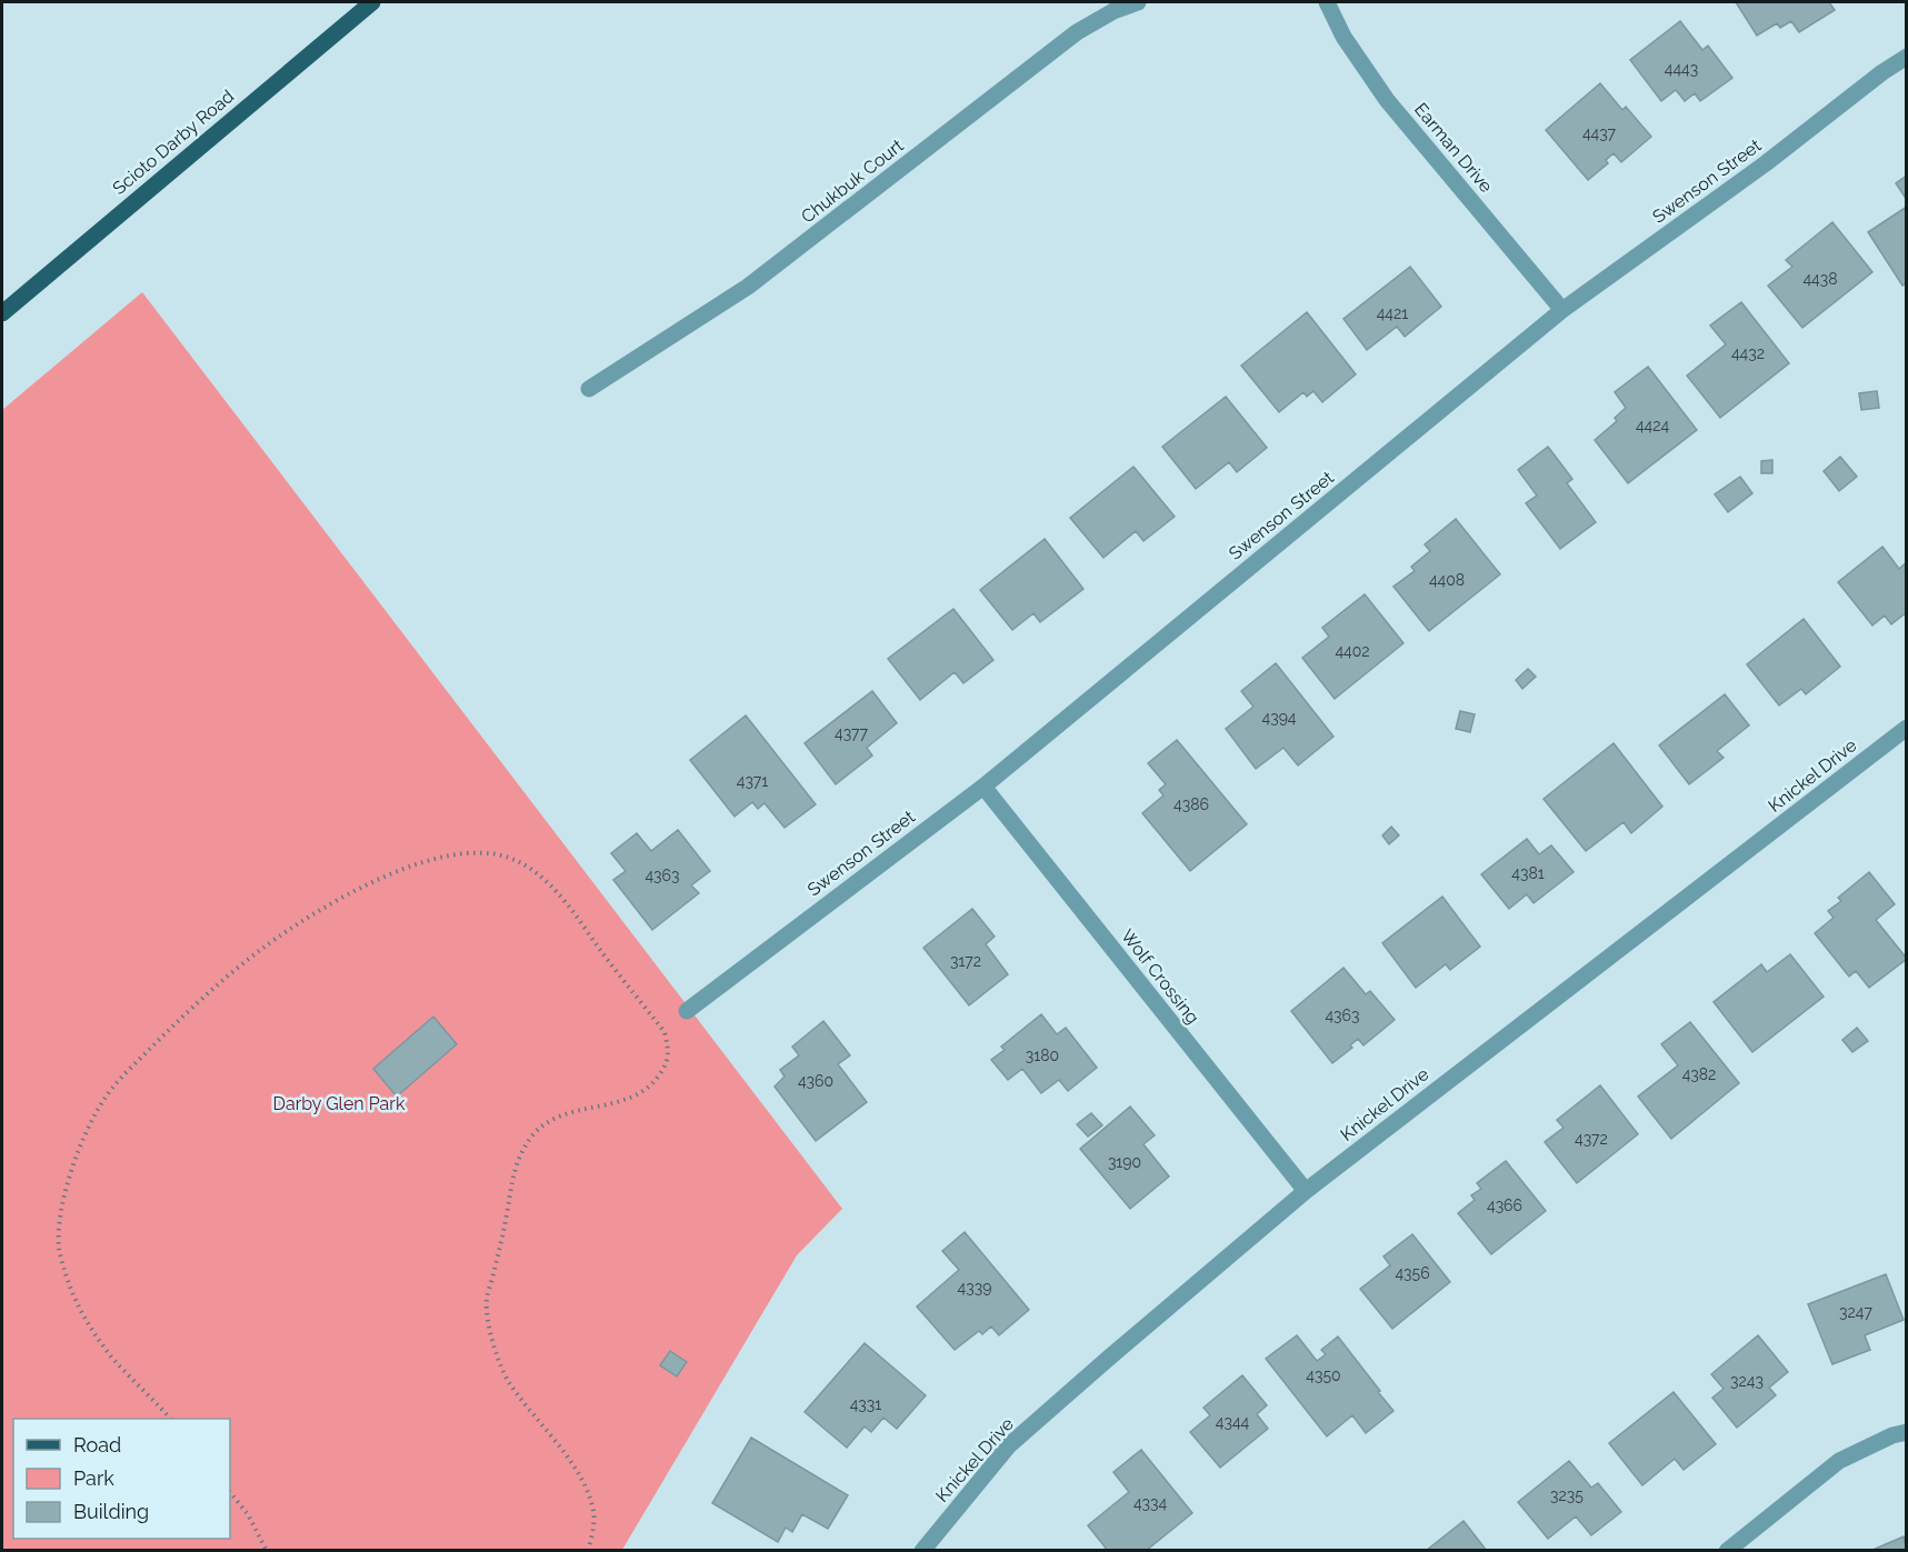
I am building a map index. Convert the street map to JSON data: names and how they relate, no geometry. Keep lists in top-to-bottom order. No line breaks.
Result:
{"streets":{"main road":["Scioto Darby Road"],"street":["Earman Drive","Chukbuk Court","Swenson Street","Knickel Drive","Wolf Crossing"]},"crossings":[["Earman Drive","Swenson Street"],["Swenson Street","Wolf Crossing"],["Knickel Drive","Wolf Crossing"]],"parks":["Darby Glen Park"],"house_numbers":["4443","4437","4438","4421","4432","4424","4408","4402","4394","4377","4371","4386","4381","4363","3172","4363","3180","4382","4360","4372","3190","4366","4356","4339","3247","4350","3243","4331","4344","3235","4334"],"legend":["Road","Park","Building"]}
